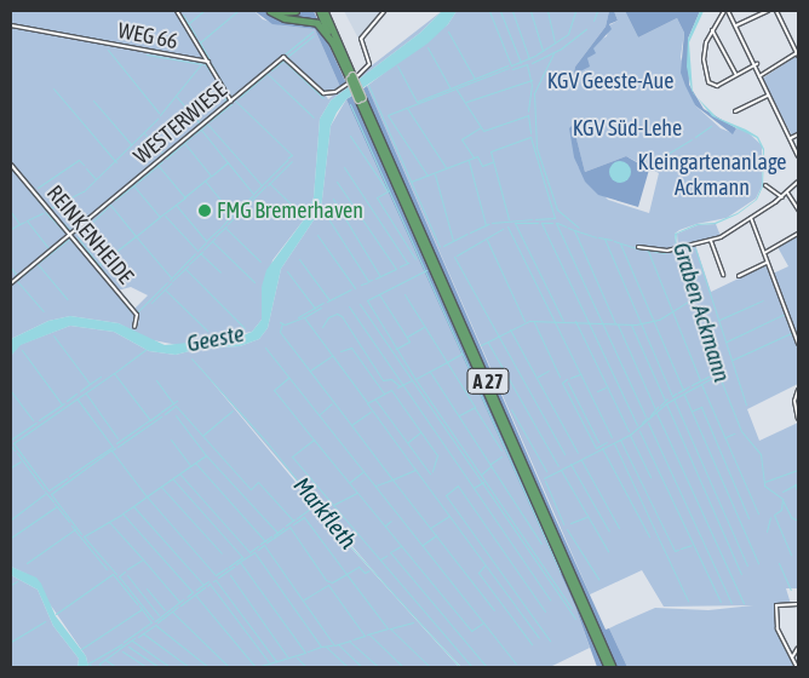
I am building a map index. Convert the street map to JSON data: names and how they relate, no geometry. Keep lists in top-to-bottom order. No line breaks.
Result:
{"streets":{"highway":["A 27"],"street":["WEG 66","WESTERWIESE","REINKENHEIDE"]},"crossings":[["WESTERWIESE","REINKENHEIDE"]],"water":["Graben Ackmann","Geeste","Markfleth"],"parks":["KGV Geeste-Aue","KGV Süd-Lehe","Kleingartenanlage Ackmann"],"places":["FMG Bremerhaven"]}
